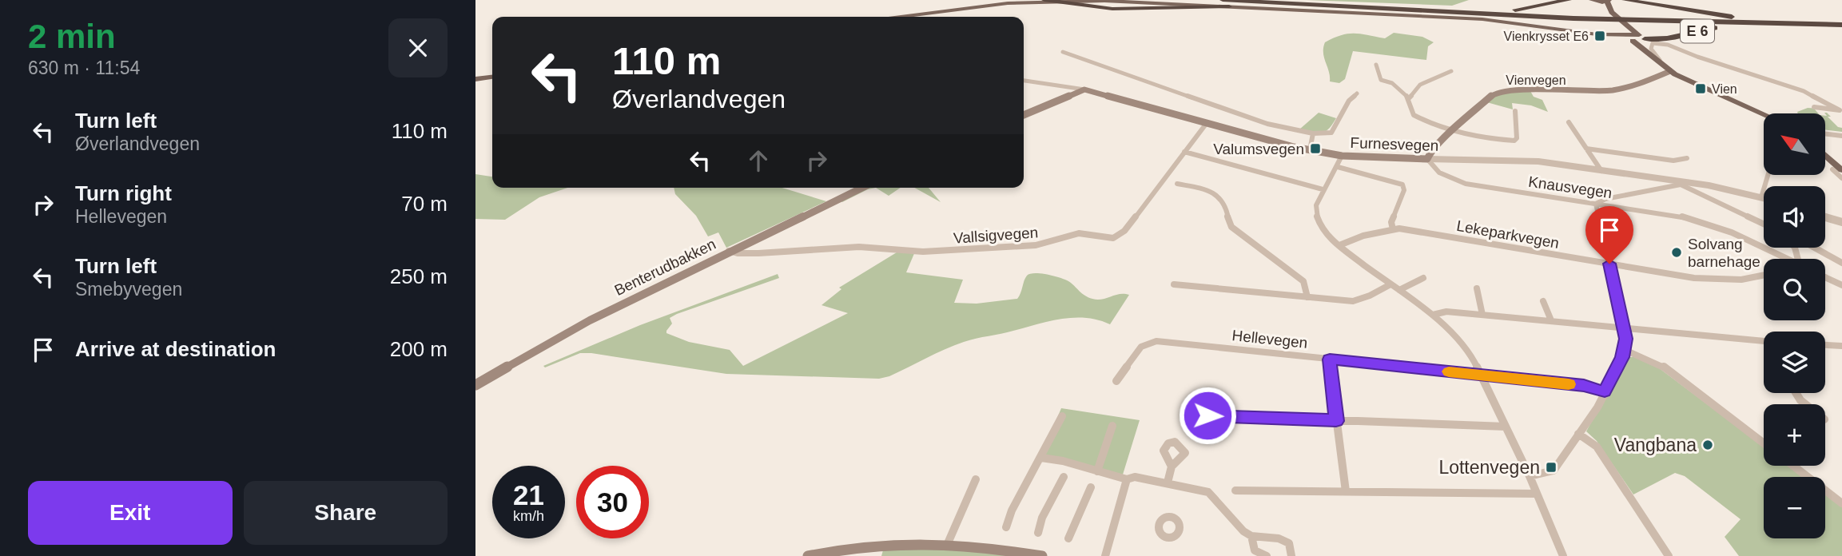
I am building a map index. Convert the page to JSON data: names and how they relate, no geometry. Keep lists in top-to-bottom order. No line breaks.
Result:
{"streets":{"highway":["E 6"],"main road":["Vienvegen","Furnesvegen","Benterudbakken"],"street":["Knausvegen","Lekeparkvegen","Vallsigvegen","Hellevegen"]},"crossings":[["Vienvegen","Furnesvegen"],["Vienvegen","Knausvegen"],["Furnesvegen","Knausvegen"],["Furnesvegen","Vallsigvegen"],["Vallsigvegen","Benterudbakken"]],"places":{"transit":["Vienkrysset E6","Vien","Valumsvegen","Lottenvegen"],"other":["Solvang barnehage","Vangbana"]},"north":"top left","page":{"heading":["2 min","630 m · 11:54"],"turn":["110 m","Øverlandvegen"],"list":[{"name":"Turn left","note":"Øverlandvegen","value":"110 m"},{"name":"Turn right","note":"Hellevegen","value":"70 m"},{"name":"Turn left","note":"Smebyvegen","value":"250 m"},{"name":"Arrive at destination","value":"200 m"}],"map_buttons":["+","−"],"speed":"21 km/h","limit":"30","buttons":["Exit","Share"]}}
